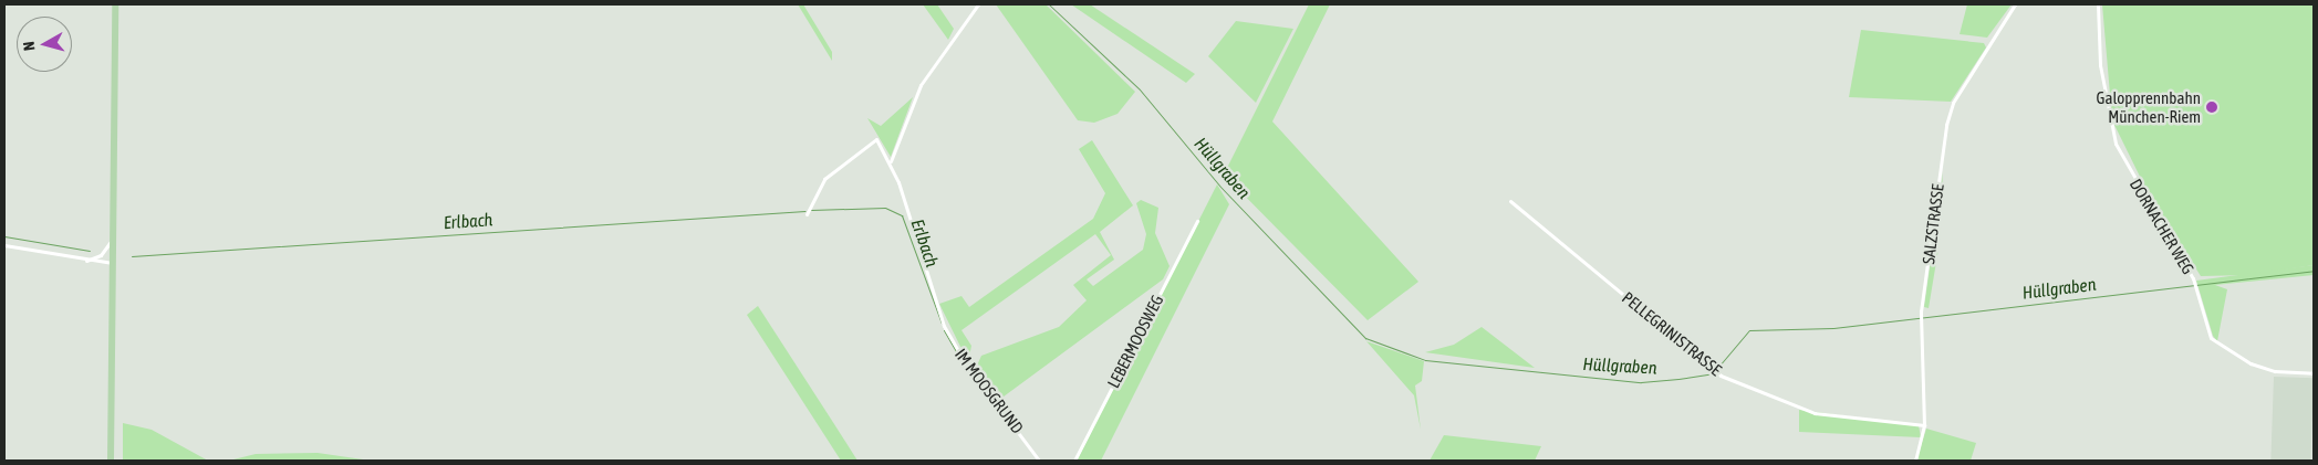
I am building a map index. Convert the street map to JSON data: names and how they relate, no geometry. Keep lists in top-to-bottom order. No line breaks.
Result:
{"streets":{"street":["SALZSTRASSE","DORNACHER WEG","PELLEGRINISTRASSE","LEBERMOOSWEG","IM MOOSGRUND"]},"crossings":[["SALZSTRASSE","PELLEGRINISTRASSE"]],"water":["Hüllgraben","Erlbach"],"places":["Galopprennbahn München-Riem"],"north":"left"}
